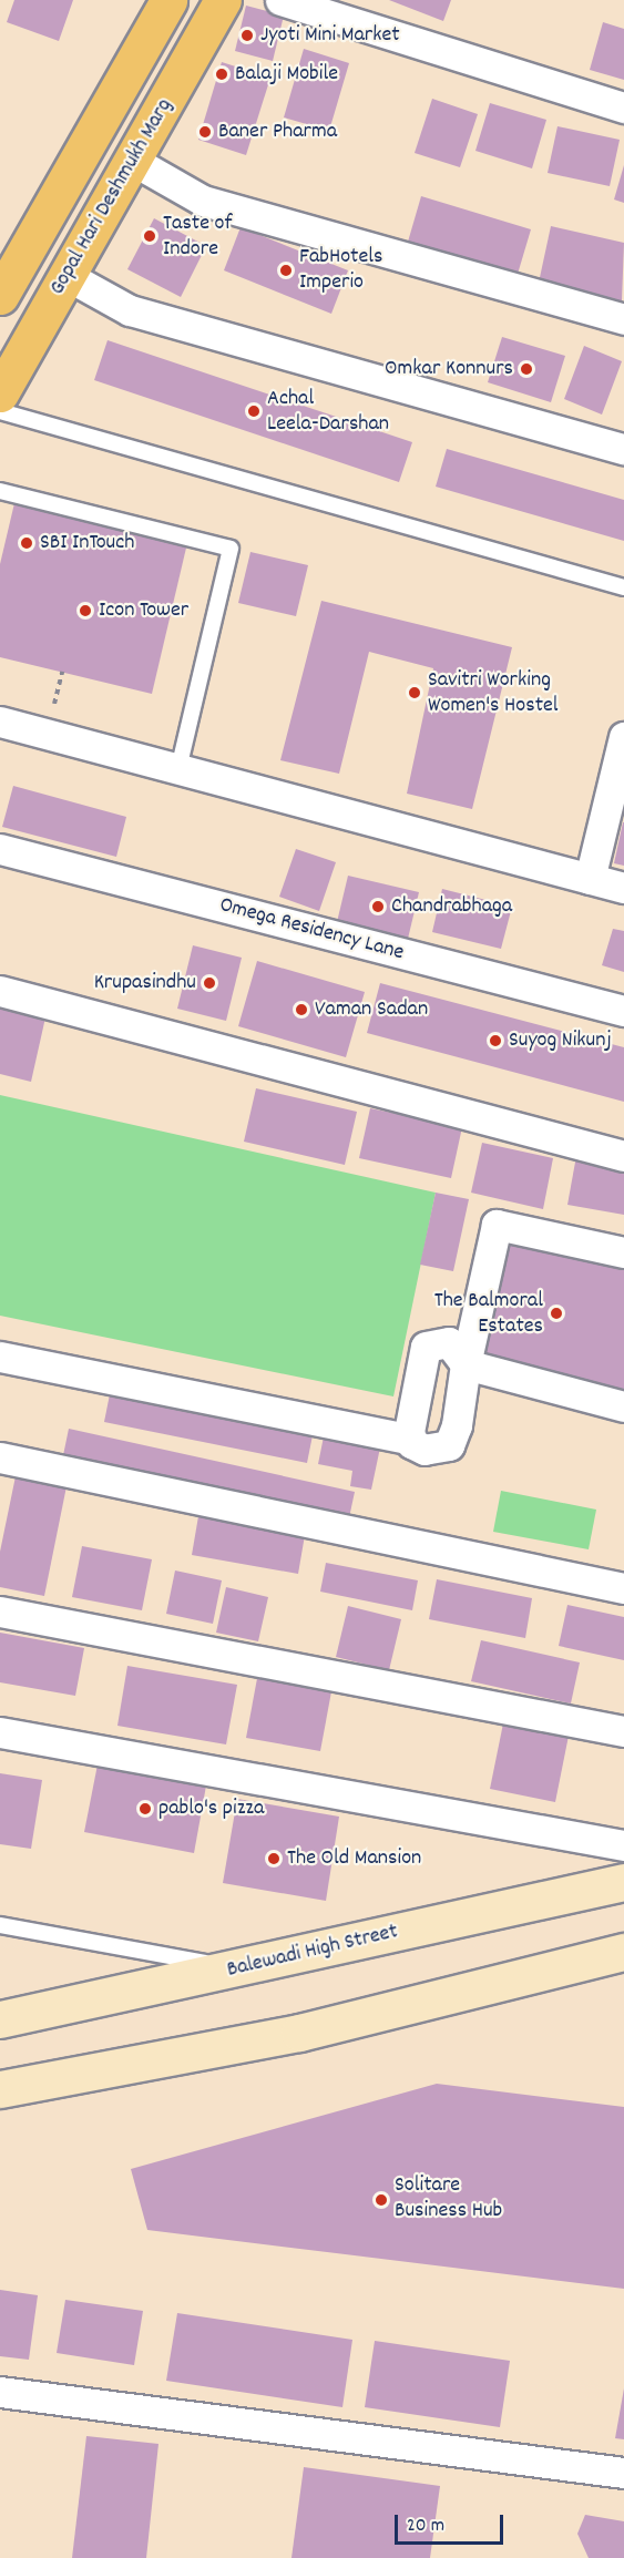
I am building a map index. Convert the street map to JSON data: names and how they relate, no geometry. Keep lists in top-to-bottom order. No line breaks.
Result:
{"streets":{"main road":["Gopal Hari Deshmukh Marg"],"street":["Omega Residency Lane","Balewadi High Street"]},"places":["Jyoti Mini Market","Balaji Mobile","Baner Pharma","Taste of Indore","FabHotels Imperio","Omkar Konnurs","Achal Leela-Darshan","SBI InTouch","Icon Tower","Savitri Working Women's Hostel","Chandrabhaga","Krupasindhu","Vaman Sadan","Suyog Nikunj","The Balmoral Estates","pablo's pizza","The Old Mansion","Solitare Business Hub"],"scale_bar":"20 m"}
